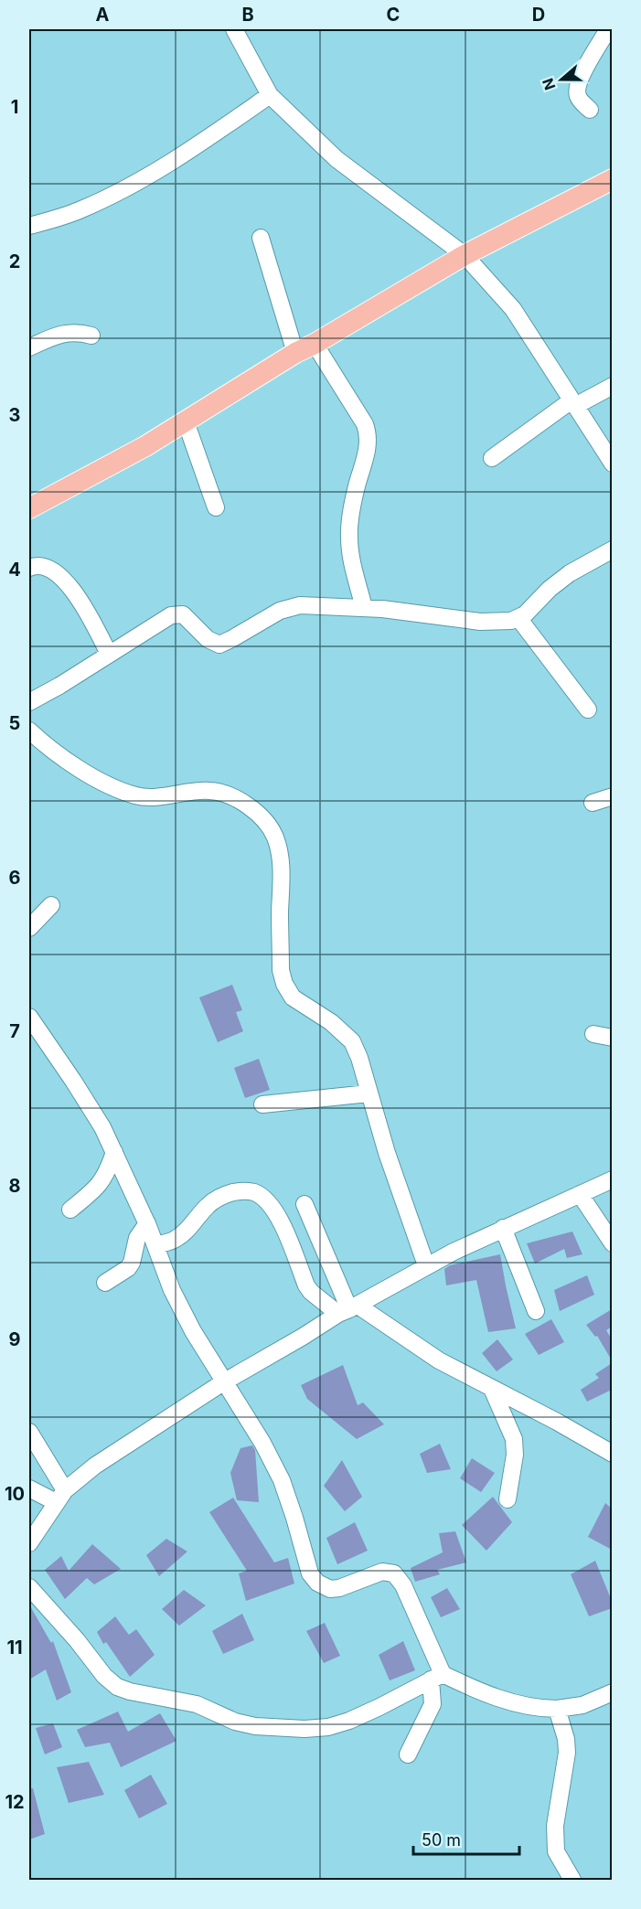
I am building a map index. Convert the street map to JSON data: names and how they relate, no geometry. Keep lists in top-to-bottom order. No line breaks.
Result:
{"scale_bar":"50 m","north":"left","grid":{"columns":["A","B","C","D"],"rows":["1","2","3","4","5","6","7","8","9","10","11","12"]}}
